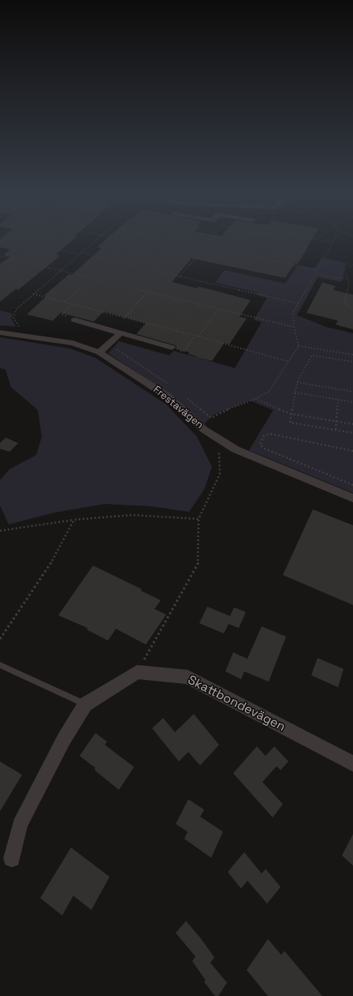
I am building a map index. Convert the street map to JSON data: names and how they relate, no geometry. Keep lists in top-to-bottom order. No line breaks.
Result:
{"streets":{"street":["Frestavägen","Skattbondevägen"]}}
